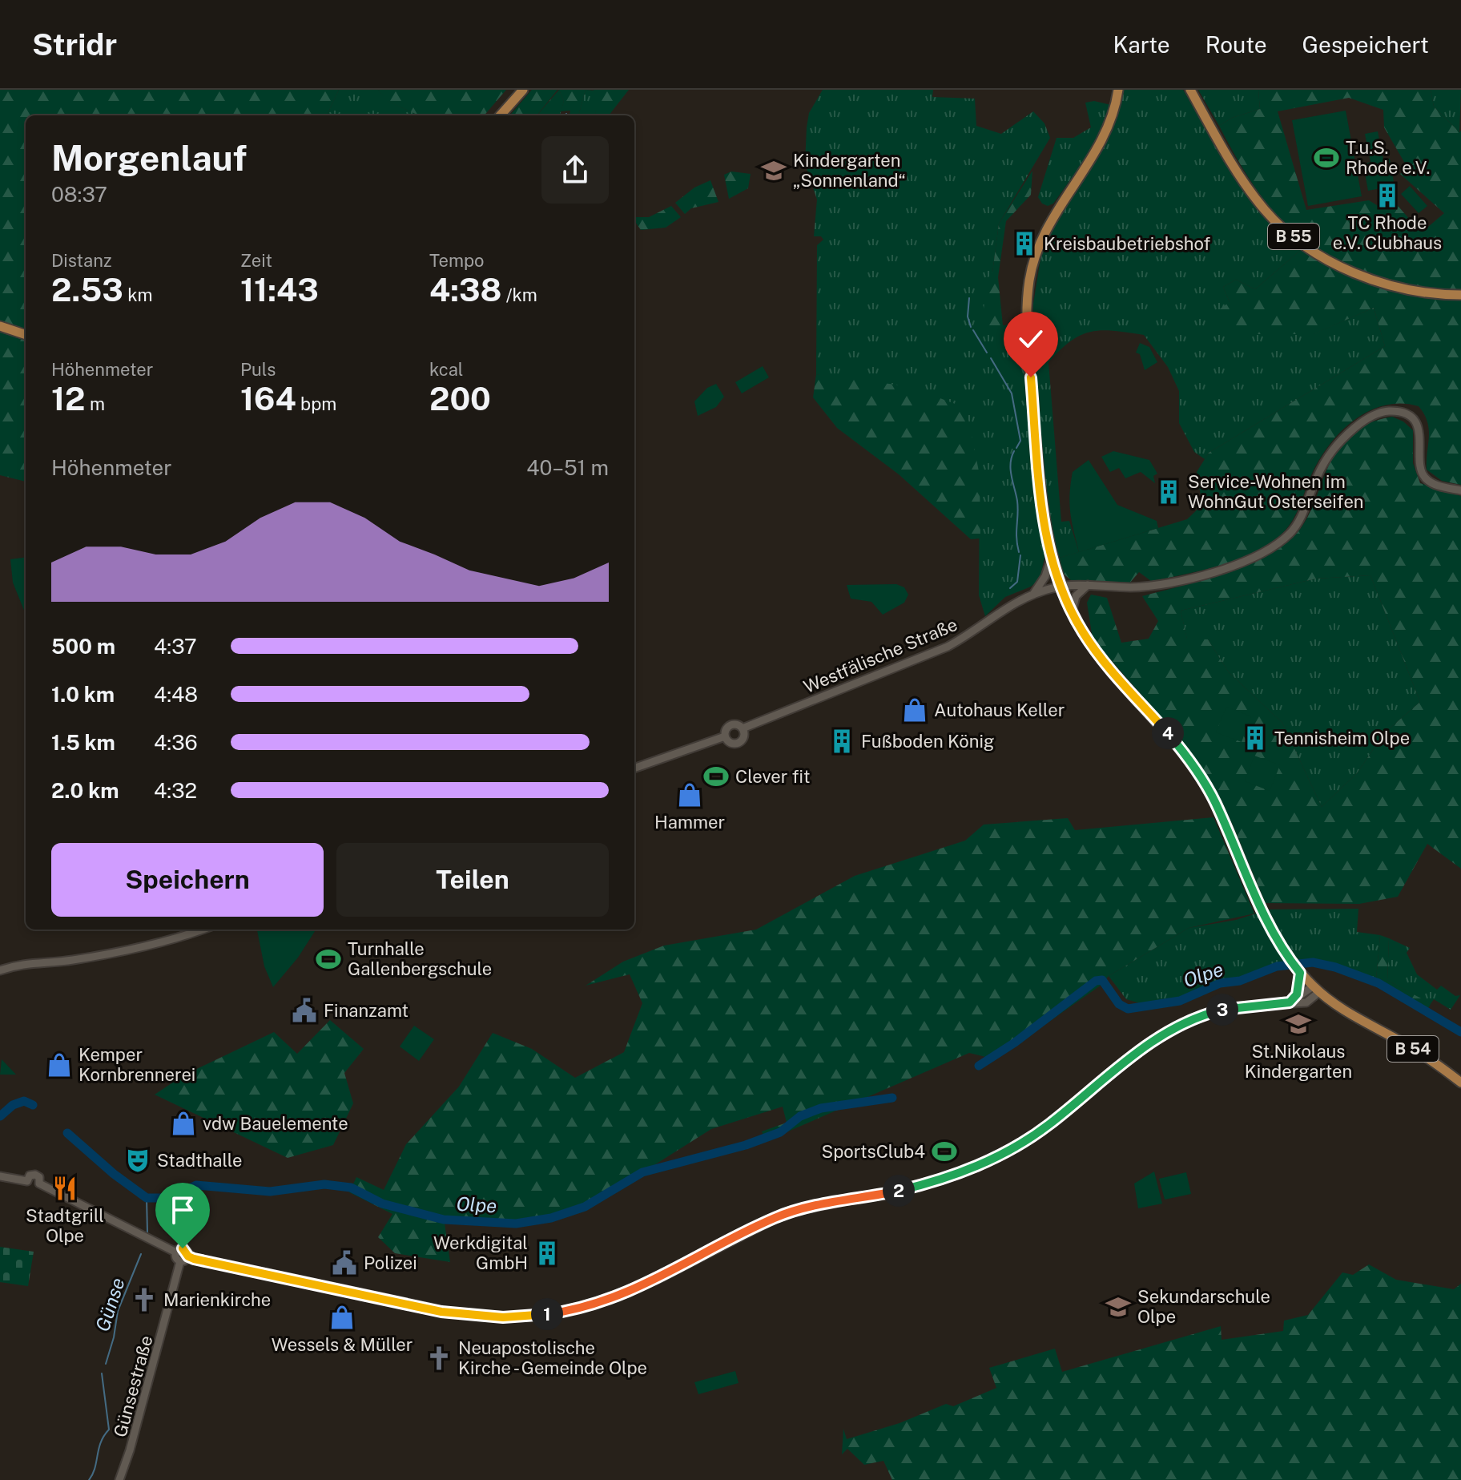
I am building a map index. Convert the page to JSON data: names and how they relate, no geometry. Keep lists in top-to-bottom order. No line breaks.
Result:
{"streets":{"main road":["B 55","B 54"],"street":["Westfälische Straße","Günsestraße"]},"crossings":[["Westfälische Straße","B 54"]],"water":["Olpe","Günse"],"places":{"sports":["T.u.S. Rhode e.V.","Clever fit","Turnhalle Gallenbergschule","SportsClub4"],"school or university":["Kindergarten „Sonnenland“","St.Nikolaus Kindergarten","Sekundarschule Olpe"],"building":["TC Rhode e.V. Clubhaus","Kreisbaubetriebshof","Service-Wohnen im WohnGut Osterseifen","Tennisheim Olpe","Fußboden König","Werkdigital GmbH"],"shop":["Autohaus Keller","Hammer","Kemper Kornbrennerei","vdw Bauelemente","Wessels & Müller"],"public building":["Finanzamt","Polizei"],"theatre":["Stadthalle"],"restaurant":["Stadtgrill Olpe"],"church":["Marienkirche","Neuapostolische Kirche - Gemeinde Olpe"]},"page":{"header":"Stridr","nav":["Karte","Route","Gespeichert"],"heading":["Morgenlauf","08:37"],"stats":[["Distanz","2.53 km"],["Zeit","11:43"],["Tempo","4:38 /km"],["Höhenmeter","12 m"],["Puls","164 bpm"],["kcal","200"]],"chart":["Höhenmeter","40–51 m"],"list":[{"name":"500 m","note":"4:37"},{"name":"1.0 km","note":"4:48"},{"name":"1.5 km","note":"4:36"},{"name":"2.0 km","note":"4:32"}],"pins":["4","3","2","1"],"buttons":["Speichern","Teilen"]}}
